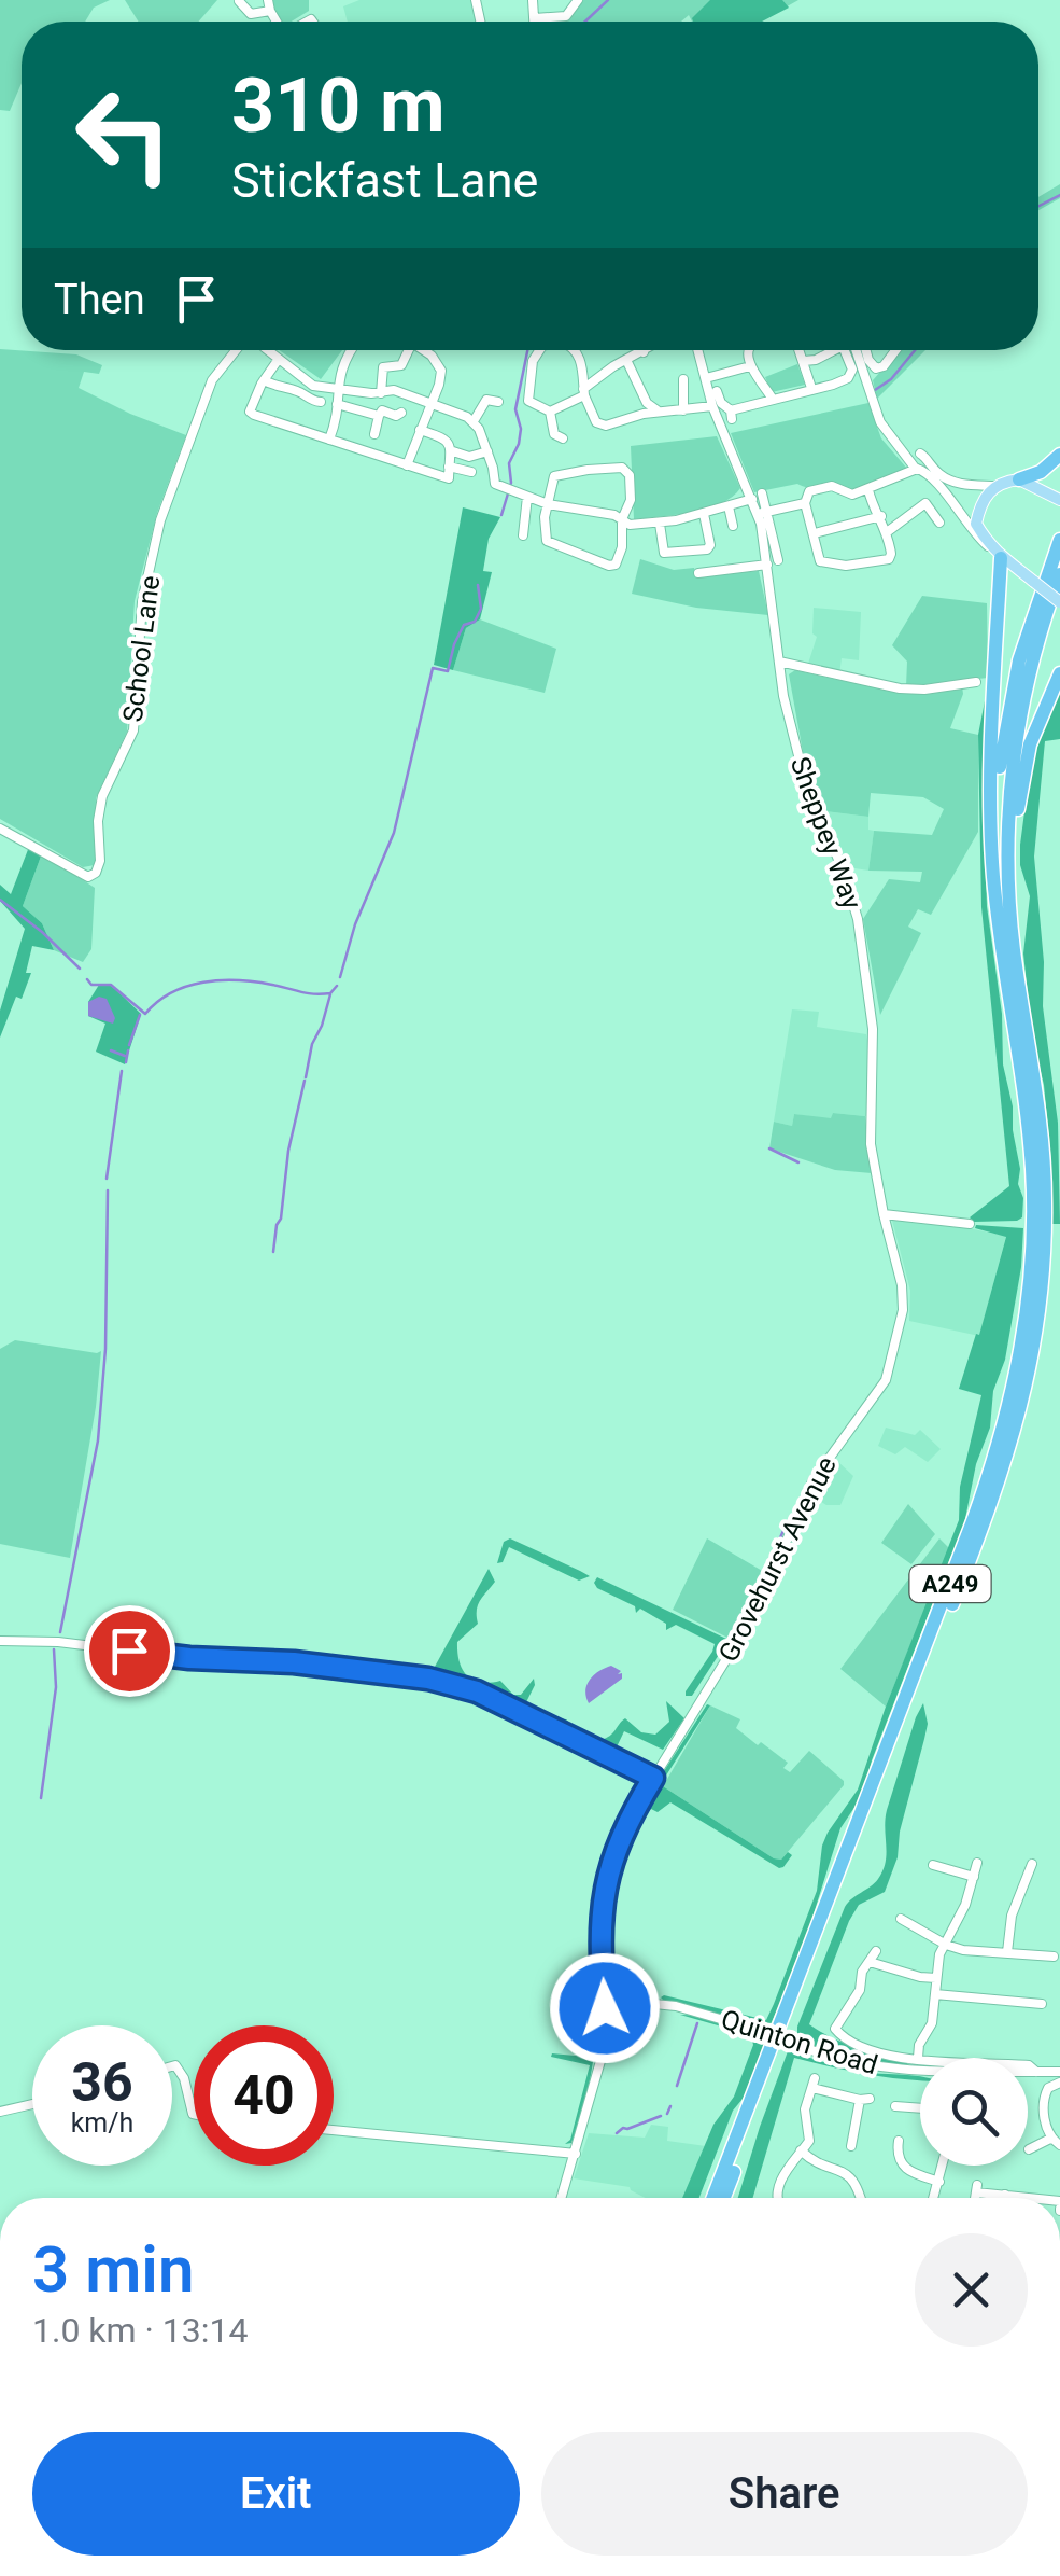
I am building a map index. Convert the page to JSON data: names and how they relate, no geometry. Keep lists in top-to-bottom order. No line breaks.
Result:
{"streets":{"highway":["A249"],"street":["School Lane","Sheppey Way","Grovehurst Avenue","Quinton Road"]},"crossings":[["Sheppey Way","Grovehurst Avenue"],["Grovehurst Avenue","Quinton Road"]],"page":{"turn":["310 m","Stickfast Lane"],"then":"Then","speed":"36 km/h","limit":"40","heading":["3 min","1.0 km · 13:14"],"buttons":["Exit","Share"]}}
